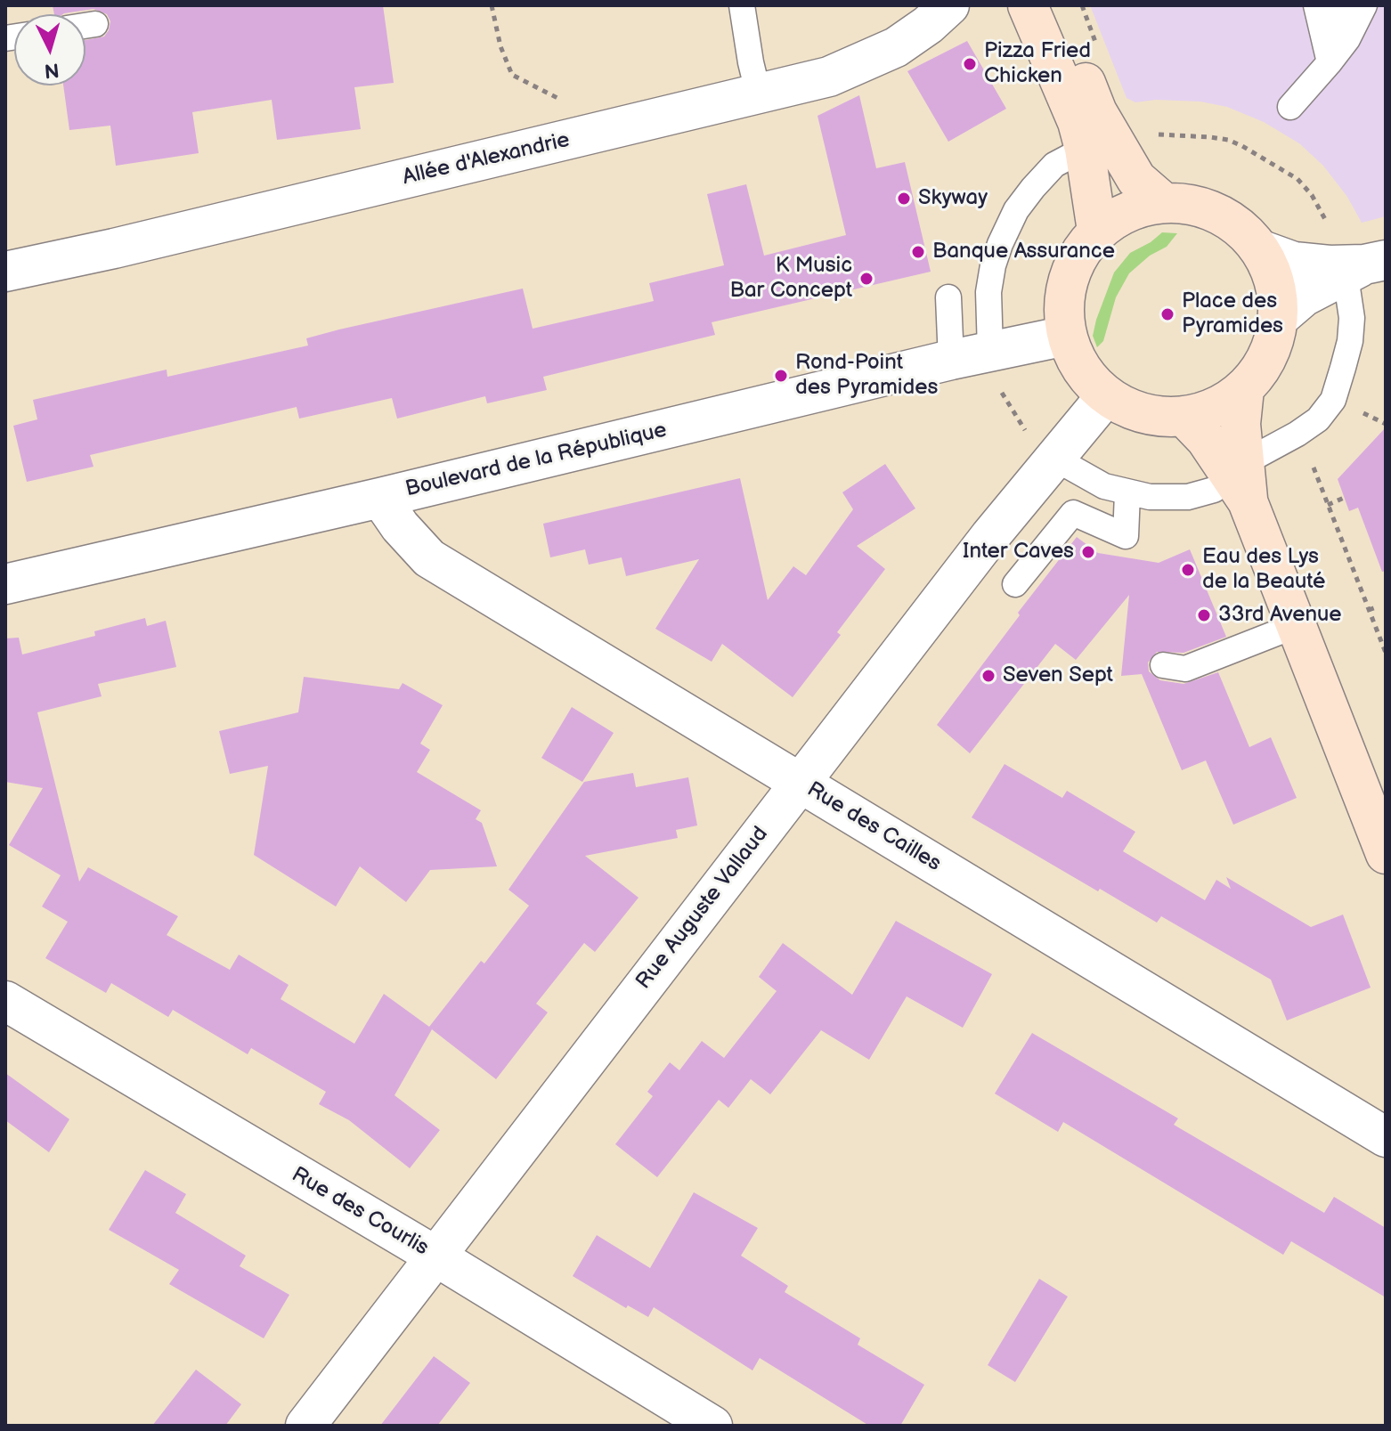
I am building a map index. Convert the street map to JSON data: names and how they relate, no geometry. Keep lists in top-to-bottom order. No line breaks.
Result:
{"streets":{"street":["Allée d'Alexandrie","Boulevard de la République","Rue des Cailles","Rue Auguste Vallaud","Rue des Courlis"]},"crossings":[["Boulevard de la République","Rue des Cailles"],["Boulevard de la République","Rue Auguste Vallaud"],["Rue des Cailles","Rue Auguste Vallaud"],["Rue Auguste Vallaud","Rue des Courlis"]],"places":["Pizza Fried Chicken","Skyway","Banque Assurance","K Music Bar Concept","Place des Pyramides","Rond-Point des Pyramides","Inter Caves","Eau des Lys de la Beauté","33rd Avenue","Seven Sept"],"north":"bottom"}
